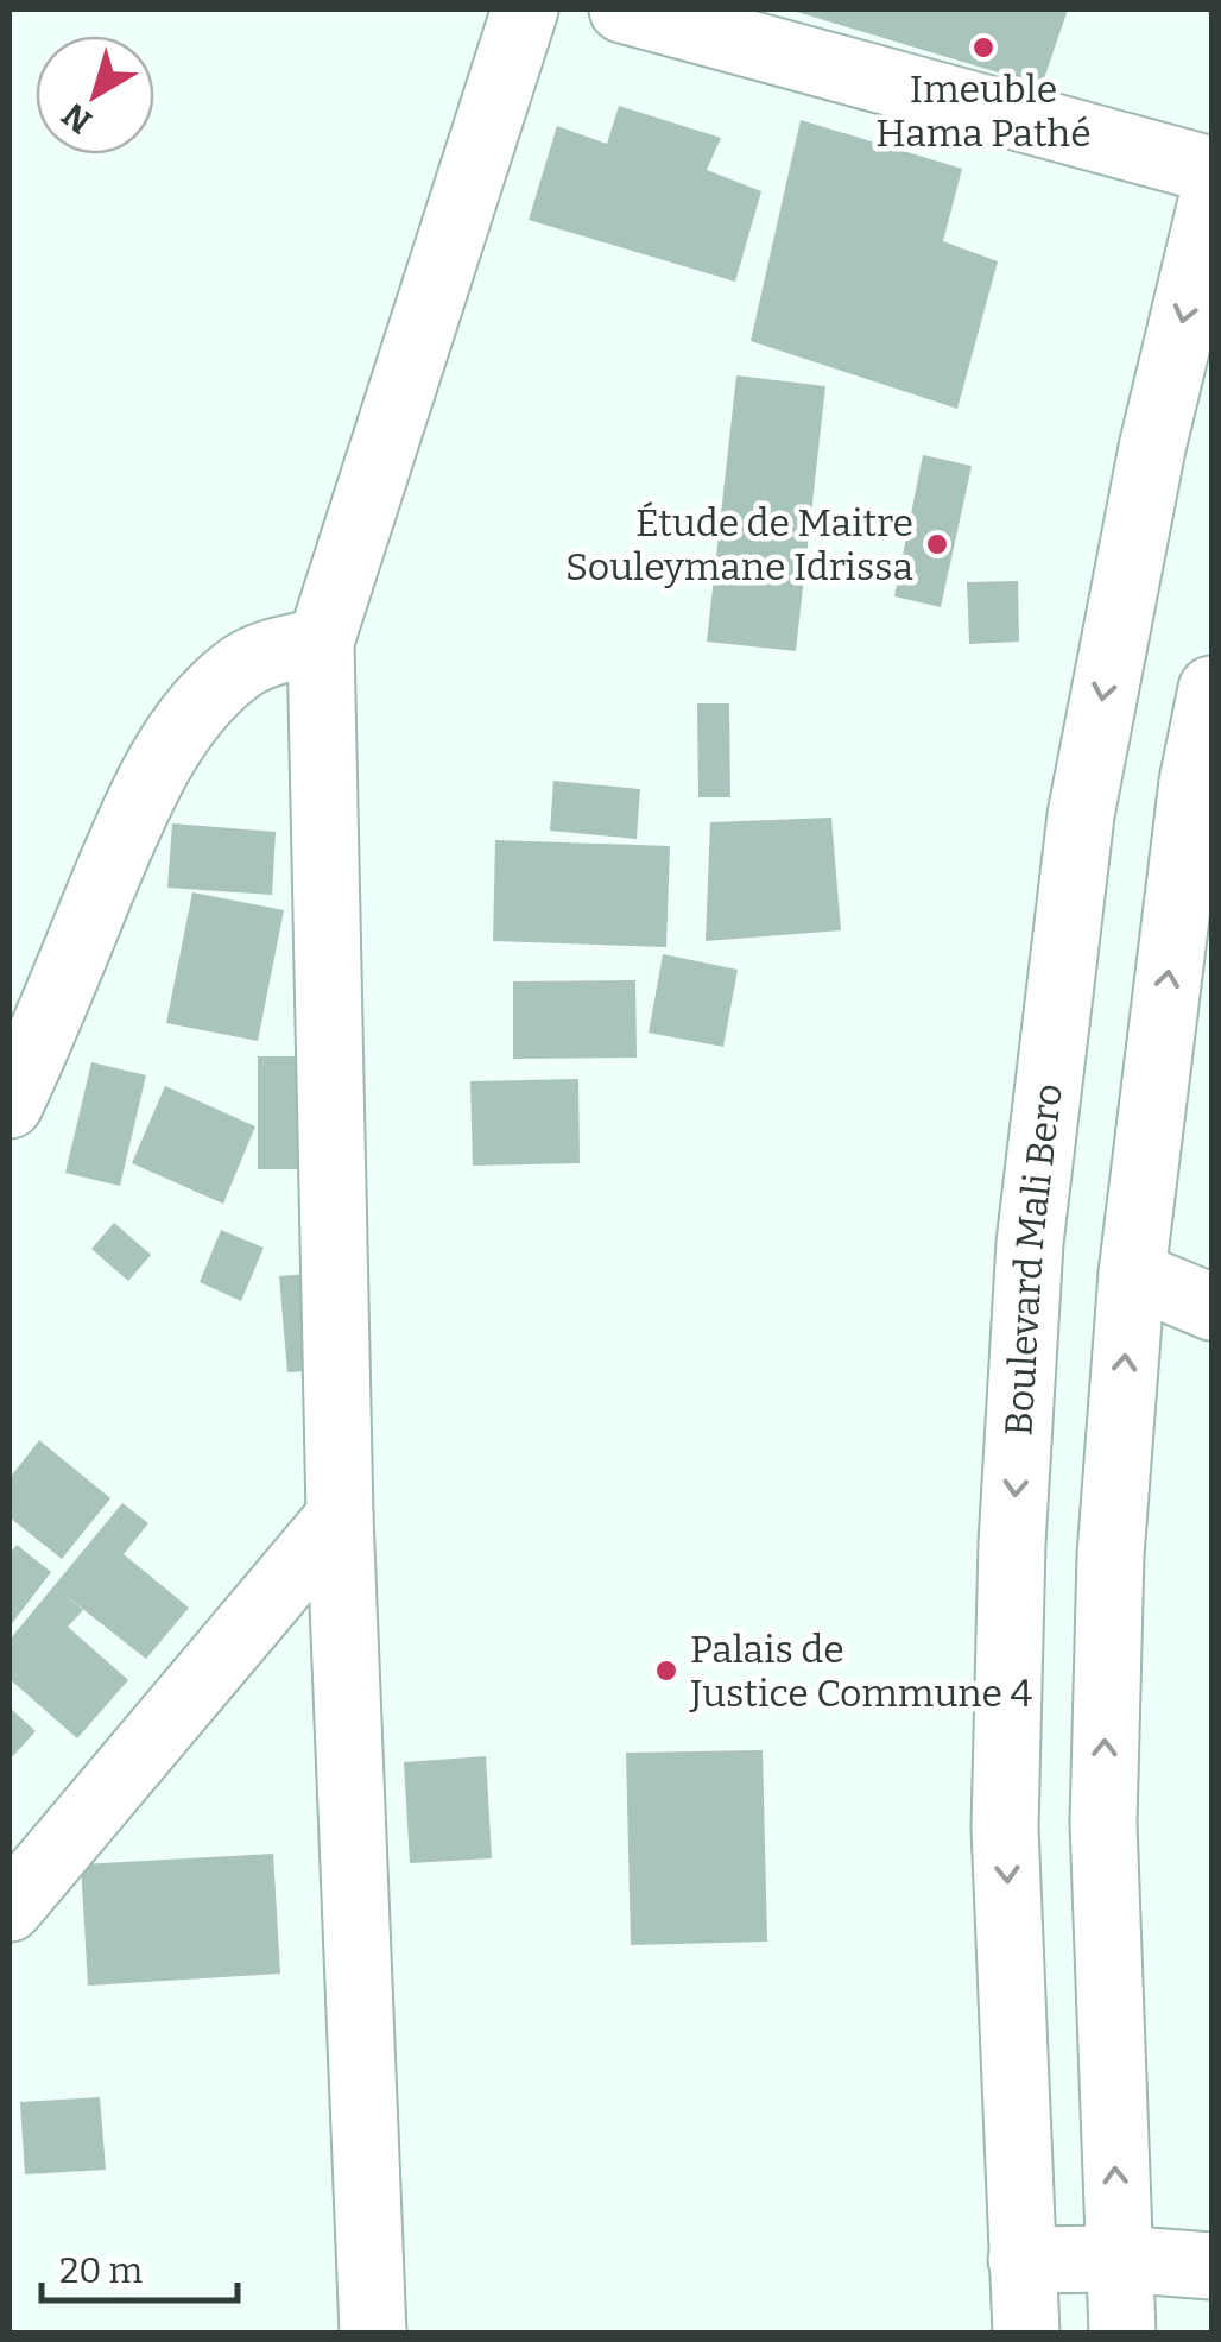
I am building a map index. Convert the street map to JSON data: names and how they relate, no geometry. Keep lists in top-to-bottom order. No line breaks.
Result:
{"streets":{"street":["Boulevard Mali Bero"]},"places":["Imeuble Hama Pathé","Étude de Maitre Souleymane Idrissa","Palais de Justice Commune 4"],"scale_bar":"20 m","north":"bottom left"}
